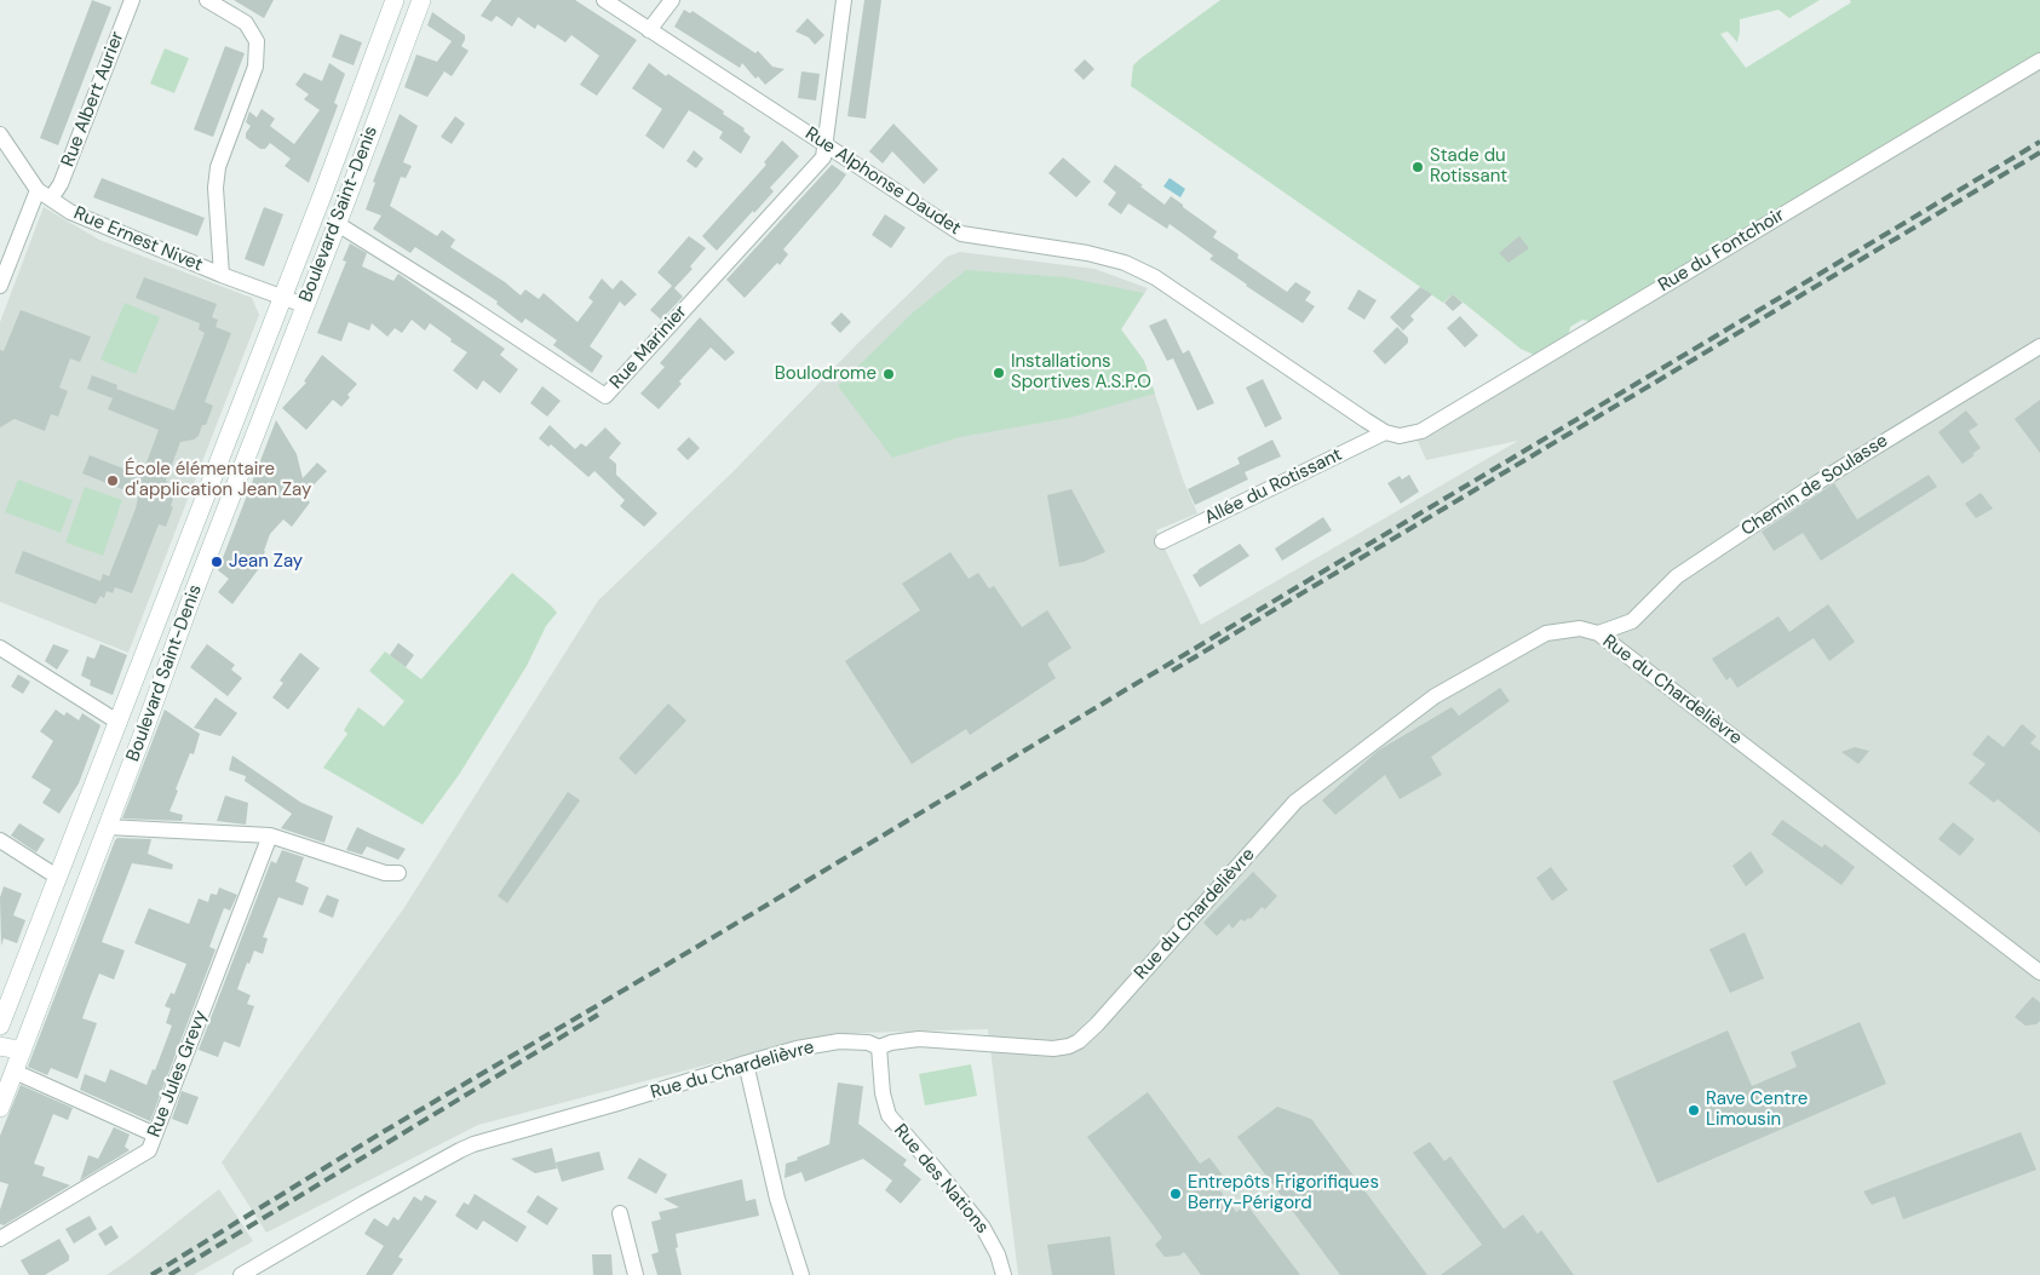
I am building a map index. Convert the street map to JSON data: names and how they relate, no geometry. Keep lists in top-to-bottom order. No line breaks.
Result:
{"streets":{"main road":["Boulevard Saint-Denis"],"street":["Rue Albert Aurier","Rue Alphonse Daudet","Rue Ernest Nivet","Rue du Fontchoir","Rue Marinier","Chemin de Soulasse","Allée du Rotissant","Rue du Chardelièvre","Rue Jules Grevy","Rue des Nations"]},"crossings":[["Rue Albert Aurier","Rue Ernest Nivet"],["Rue Alphonse Daudet","Rue du Fontchoir"],["Rue Alphonse Daudet","Rue Marinier"],["Rue Alphonse Daudet","Allée du Rotissant"],["Boulevard Saint-Denis","Rue Ernest Nivet"],["Rue du Fontchoir","Allée du Rotissant"],["Chemin de Soulasse","Rue du Chardelièvre"],["Rue du Chardelièvre","Rue des Nations"]],"places":["Stade du Rotissant","Installations Sportives A.S.P.O","Boulodrome","École élémentaire d'application Jean Zay","Jean Zay","Rave Centre Limousin","Entrepôts Frigorifiques Berry-Périgord"]}
